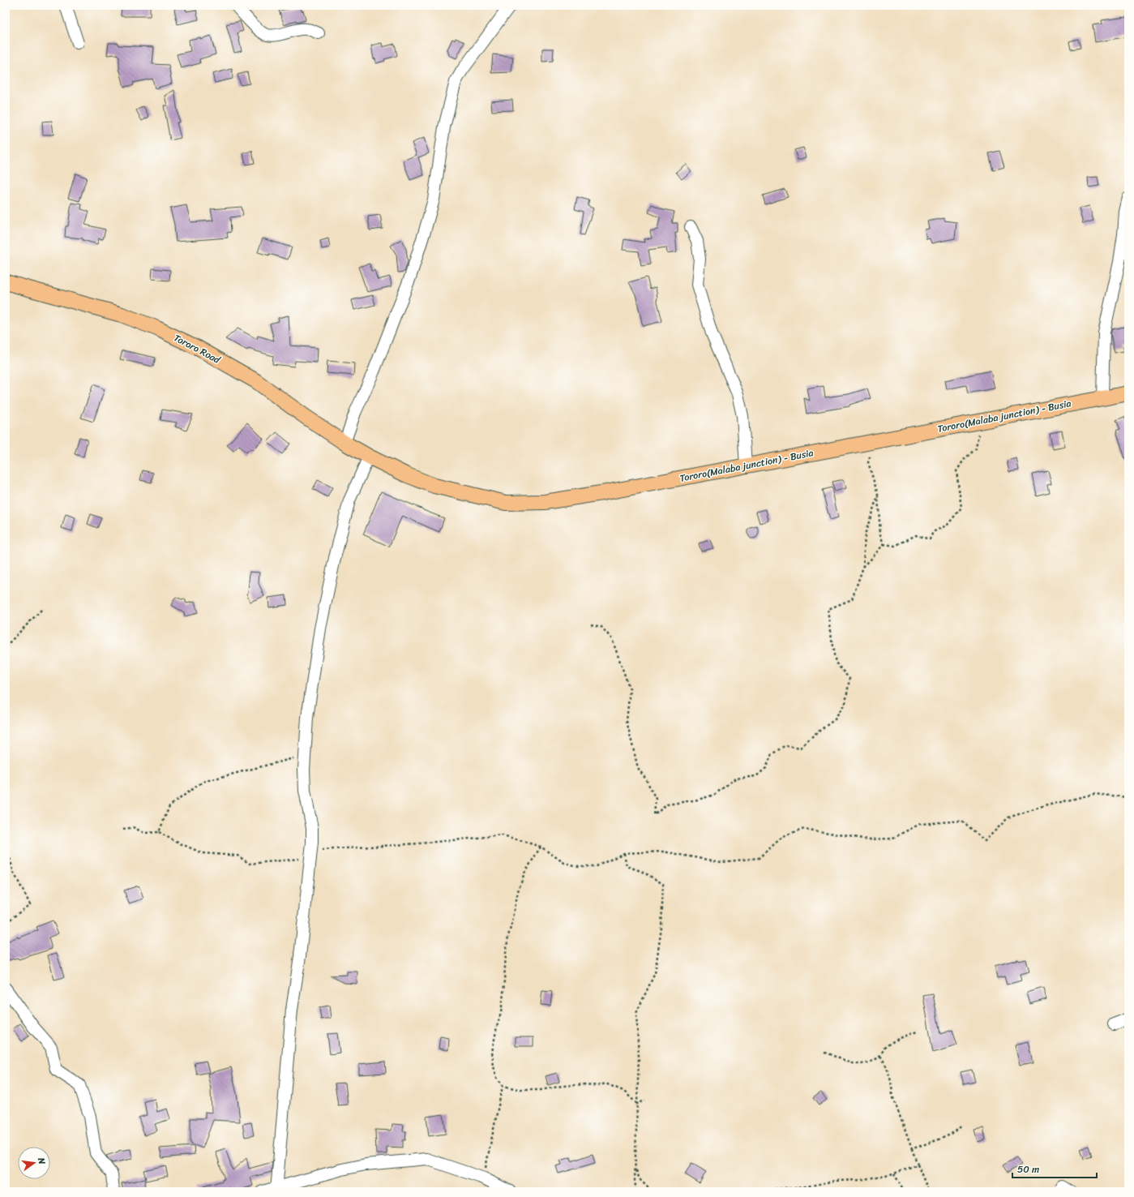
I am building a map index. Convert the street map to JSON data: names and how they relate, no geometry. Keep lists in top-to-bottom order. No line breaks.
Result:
{"streets":{"main road":["Tororo Road","Tororo(Malaba junction) - Busia"]},"crossings":[["Tororo Road","Tororo(Malaba junction) - Busia"]],"scale_bar":"50 m","north":"right"}
